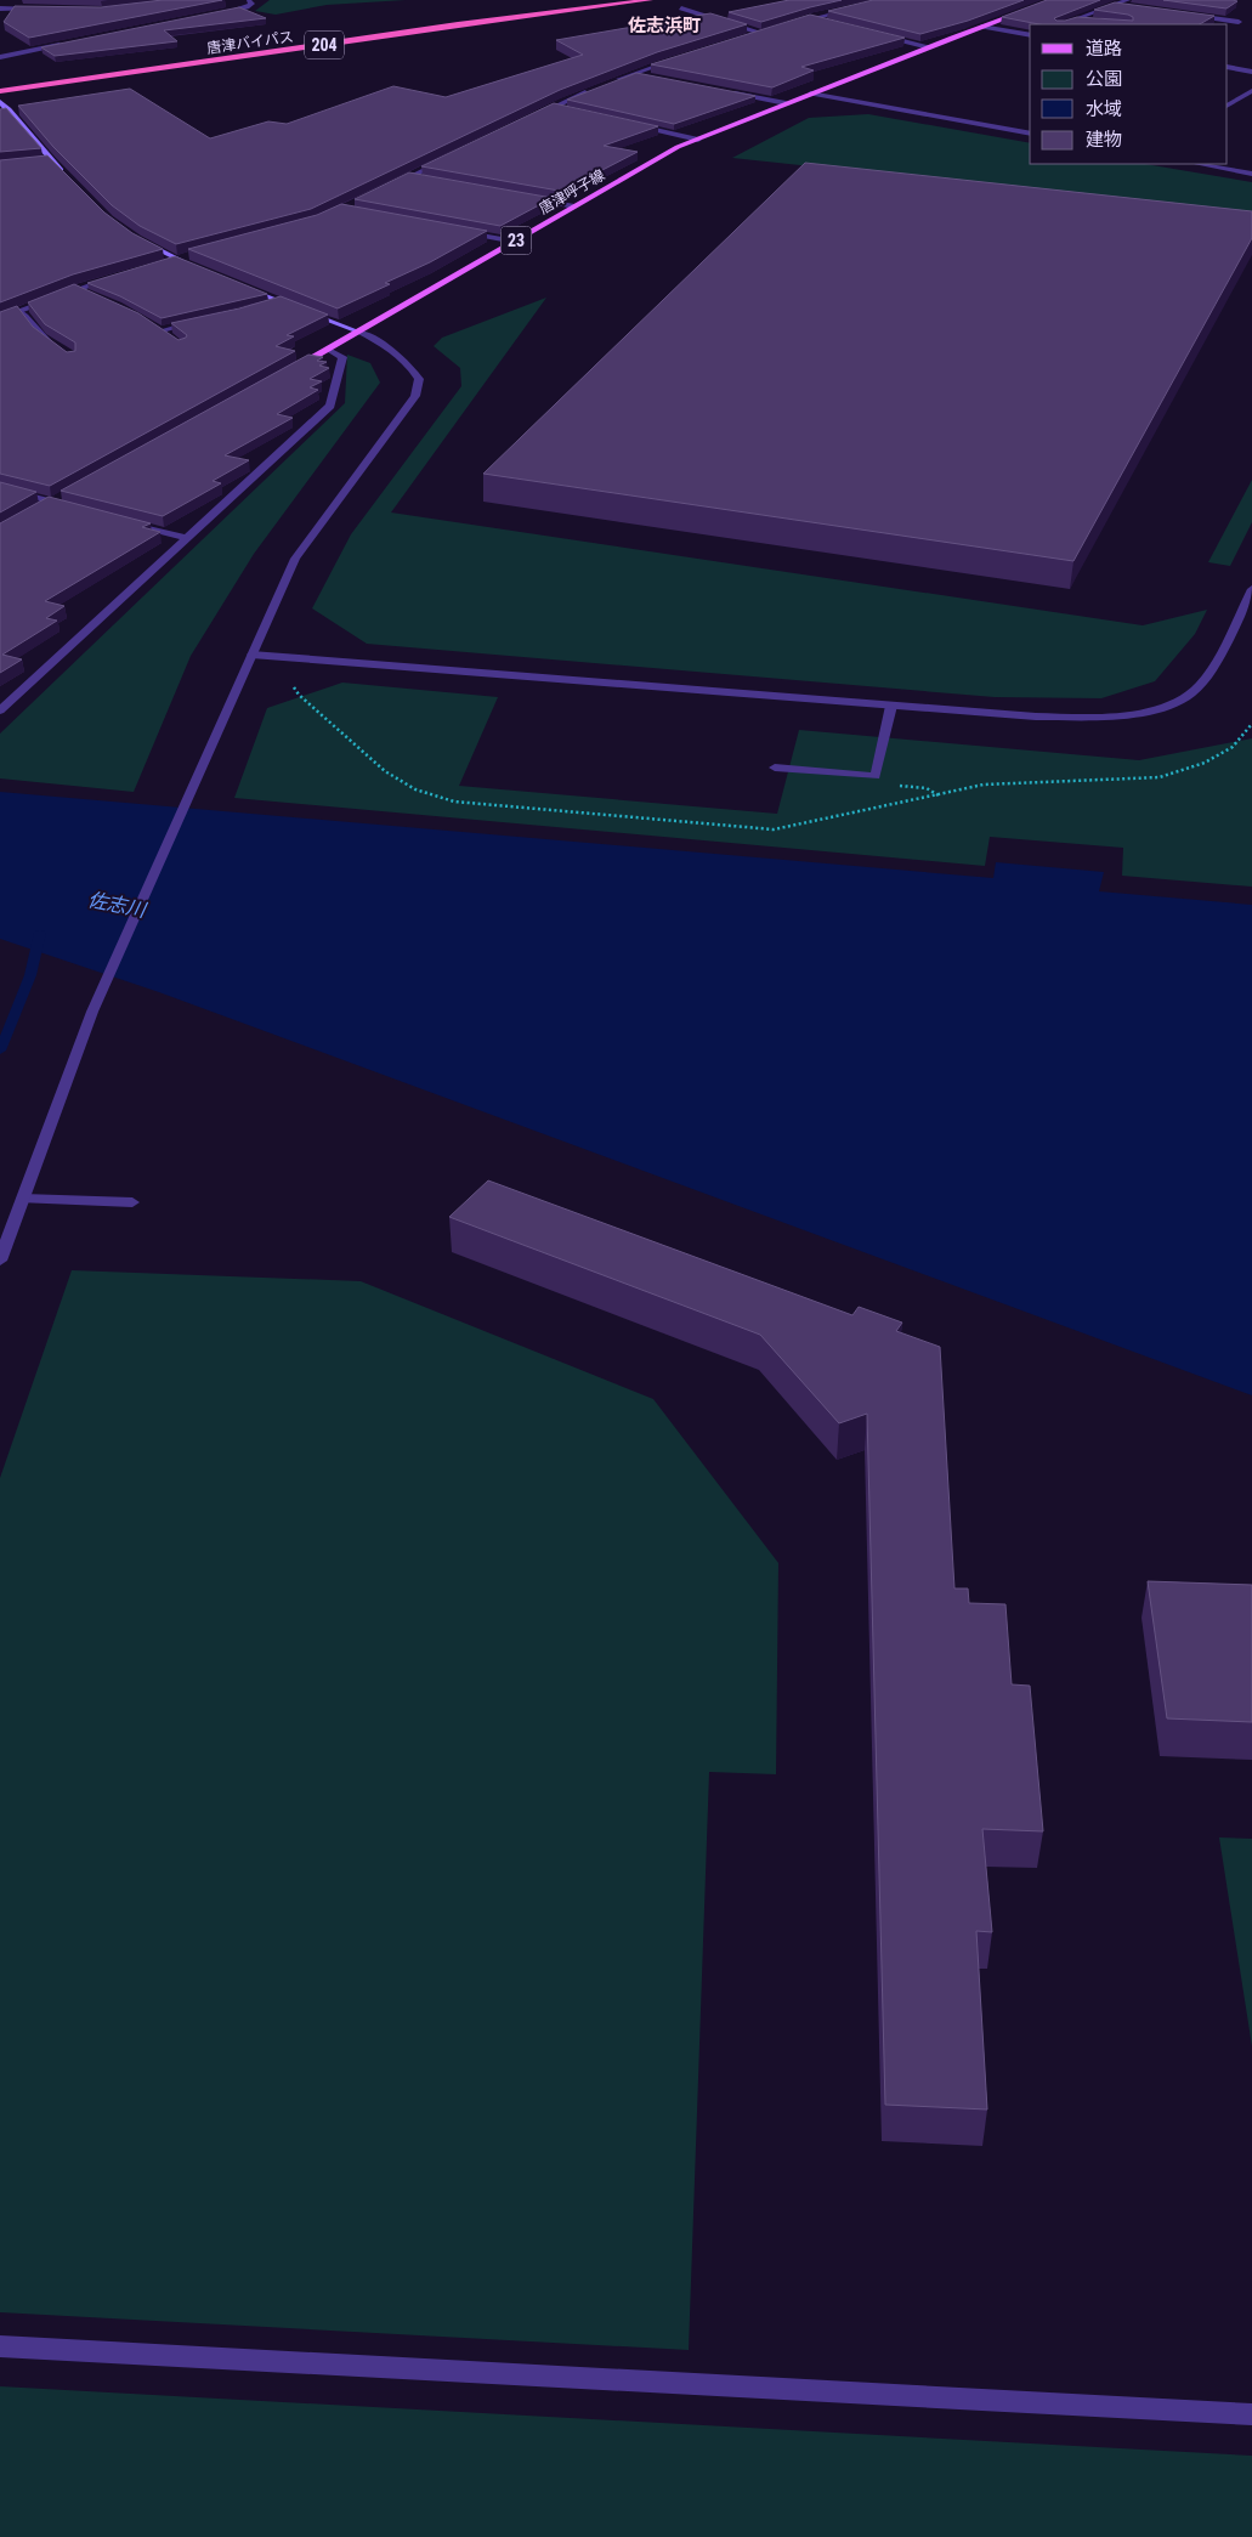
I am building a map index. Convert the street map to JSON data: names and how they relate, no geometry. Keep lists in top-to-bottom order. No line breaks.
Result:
{"streets":{"highway":["唐津バイパス","204"],"main road":["唐津呼子線","23"]},"districts":["佐志浜町"],"water":["佐志川"],"legend":["道路","公園","水域","建物"]}
